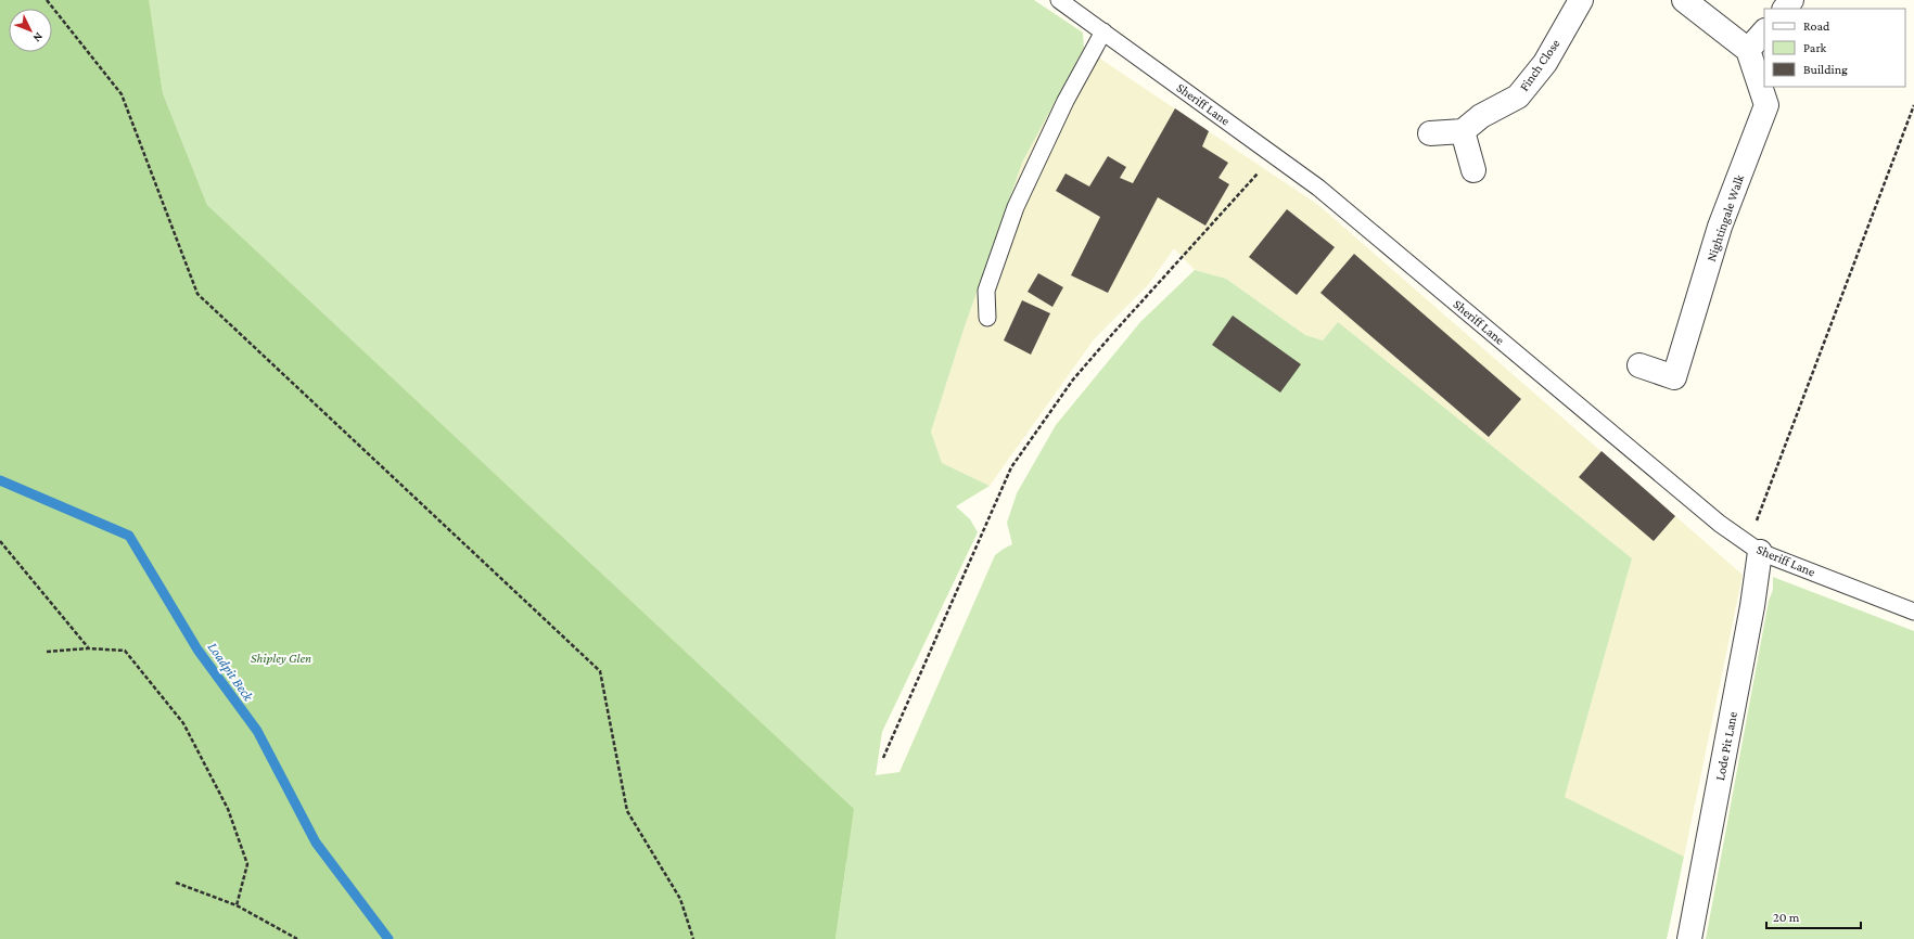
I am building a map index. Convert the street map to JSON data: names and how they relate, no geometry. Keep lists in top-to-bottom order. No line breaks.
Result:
{"streets":{"street":["Finch Close","Nightingale Walk","Lode Pit Lane"],"lane":["Sheriff Lane"]},"crossings":[["Sheriff Lane","Lode Pit Lane"]],"water":["Loadpit Beck"],"parks":["Shipley Glen"],"legend":["Road","Park","Building"],"scale_bar":"20 m","north":"bottom right"}
